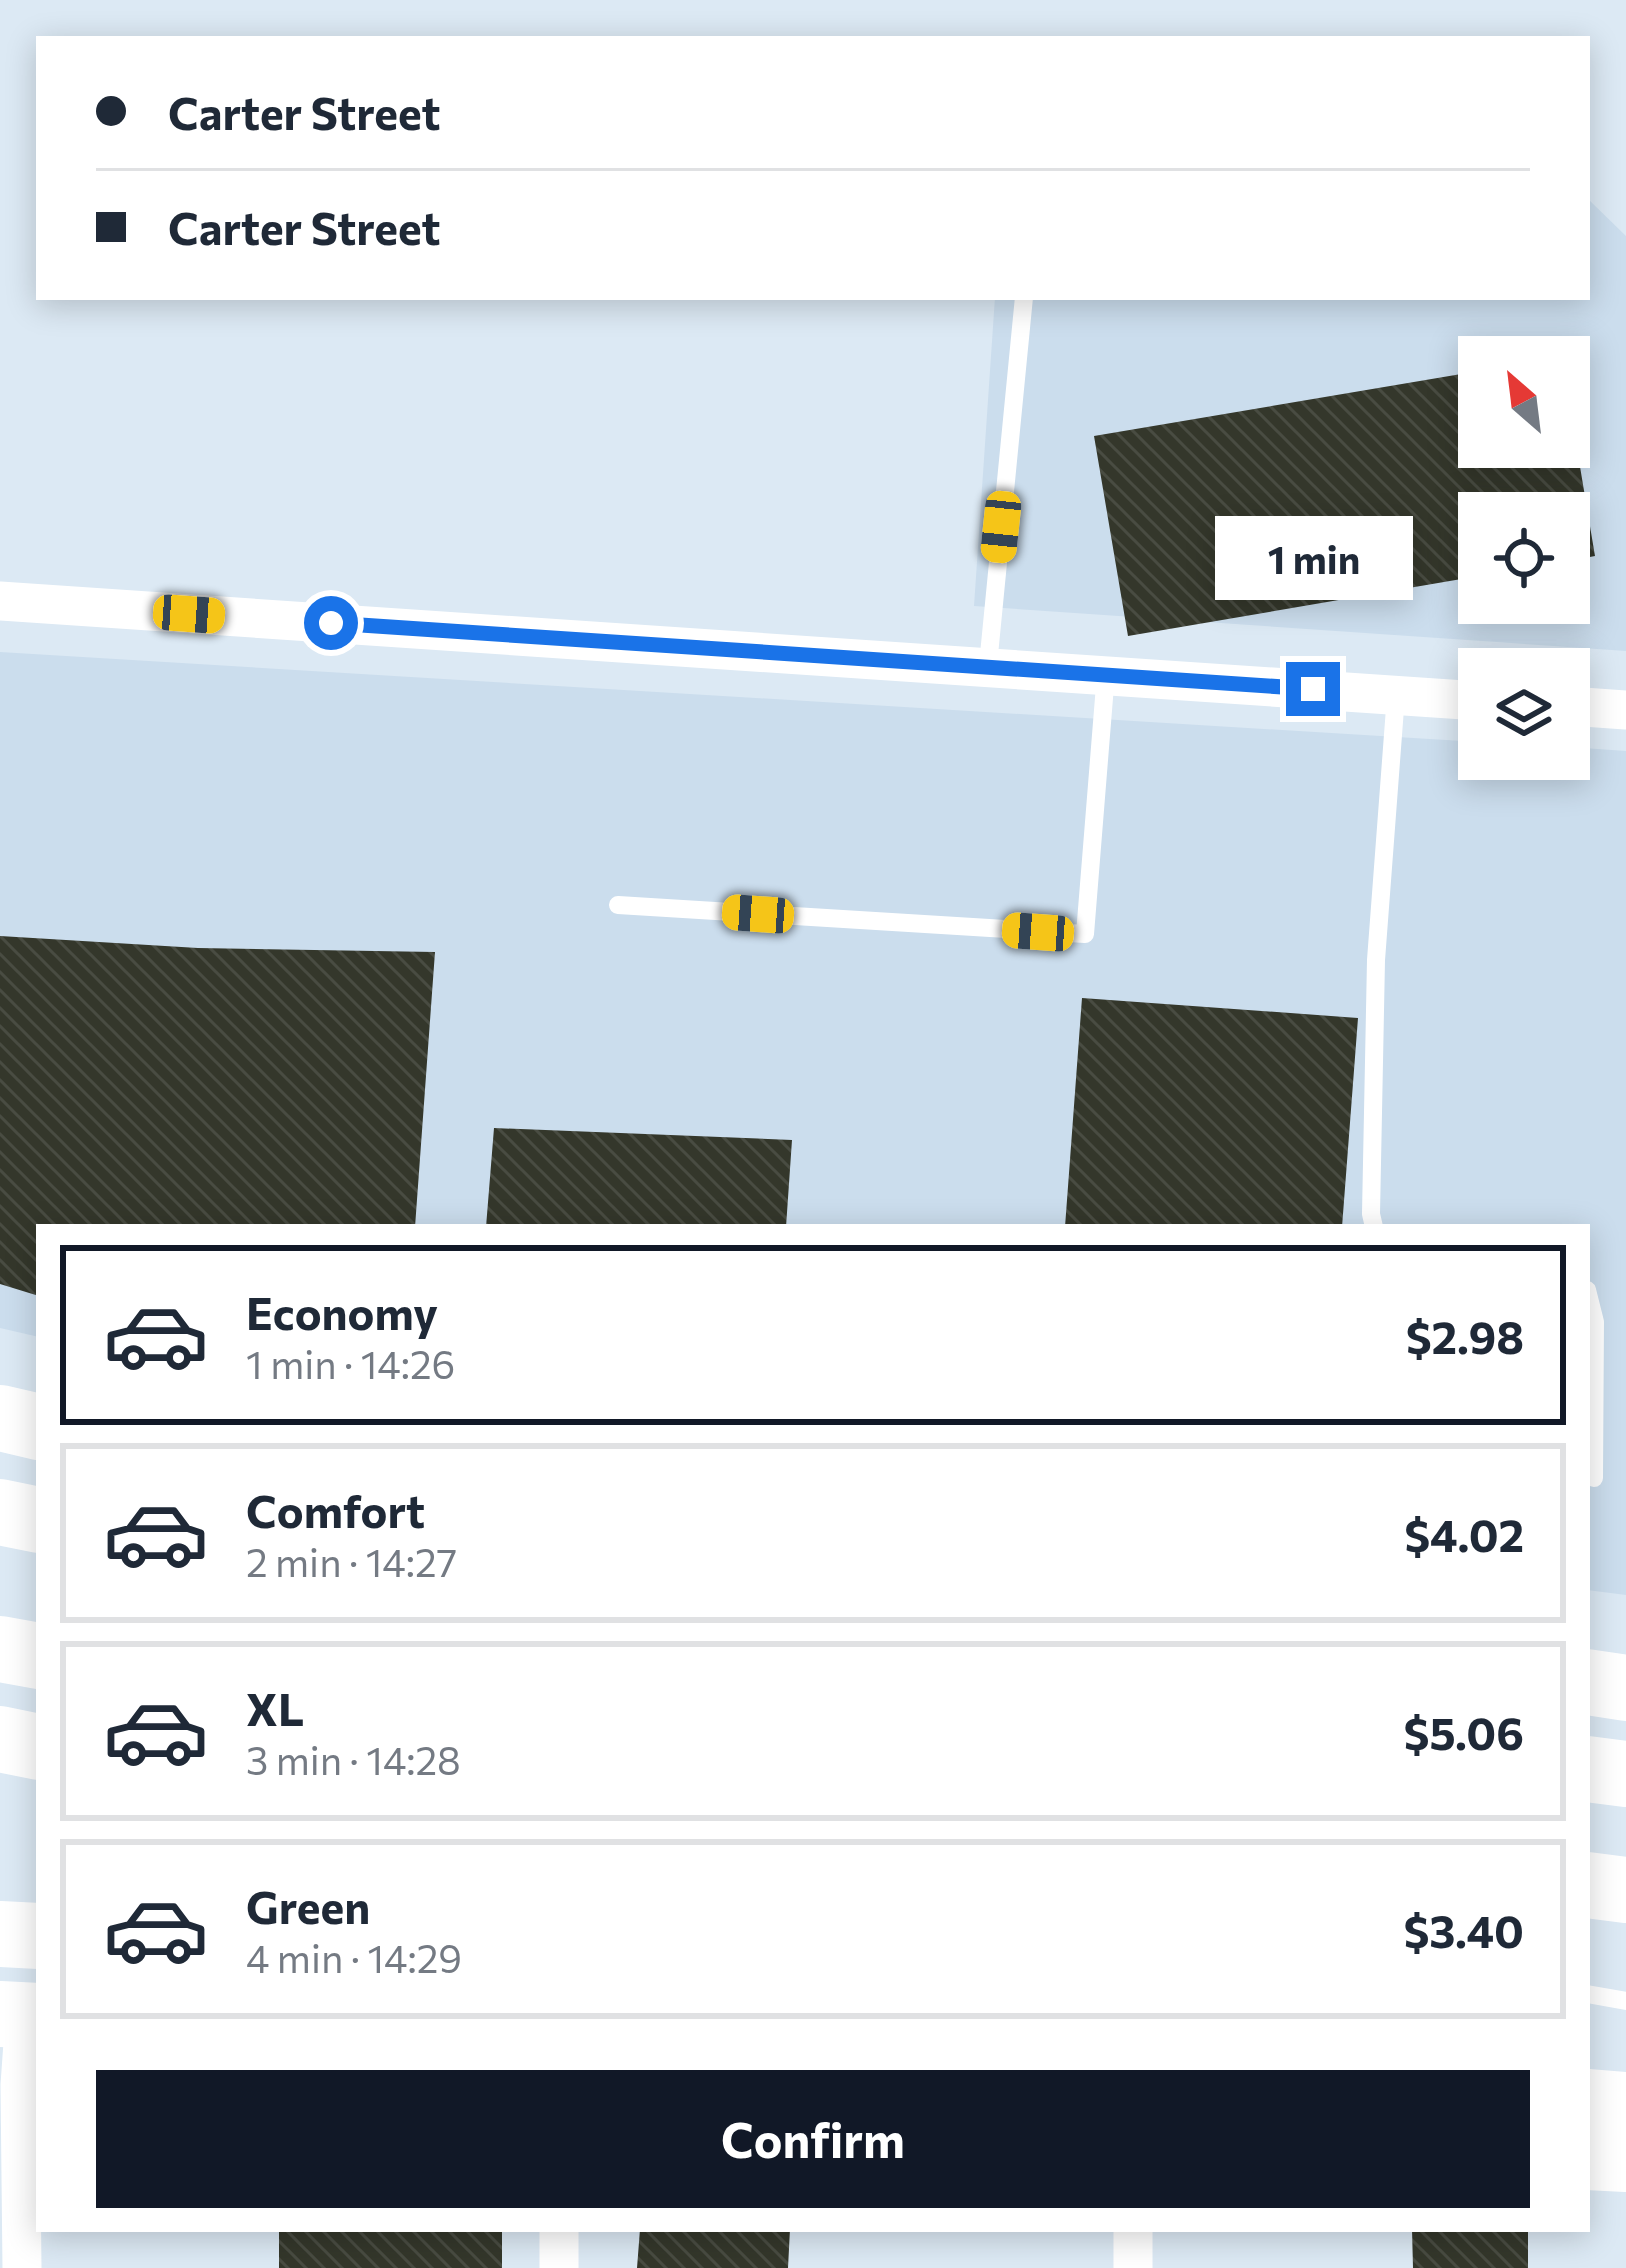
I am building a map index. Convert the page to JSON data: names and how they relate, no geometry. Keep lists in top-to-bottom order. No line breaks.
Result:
{"north":"top left","page":{"banner":["Carter Street","Carter Street"],"bubble":"1 min","list":[{"name":"Economy","note":"1 min · 14:26","value":"$2.98"},{"name":"Comfort","note":"2 min · 14:27","value":"$4.02"},{"name":"XL","note":"3 min · 14:28","value":"$5.06"},{"name":"Green","note":"4 min · 14:29","value":"$3.40"}],"buttons":"Confirm"}}
